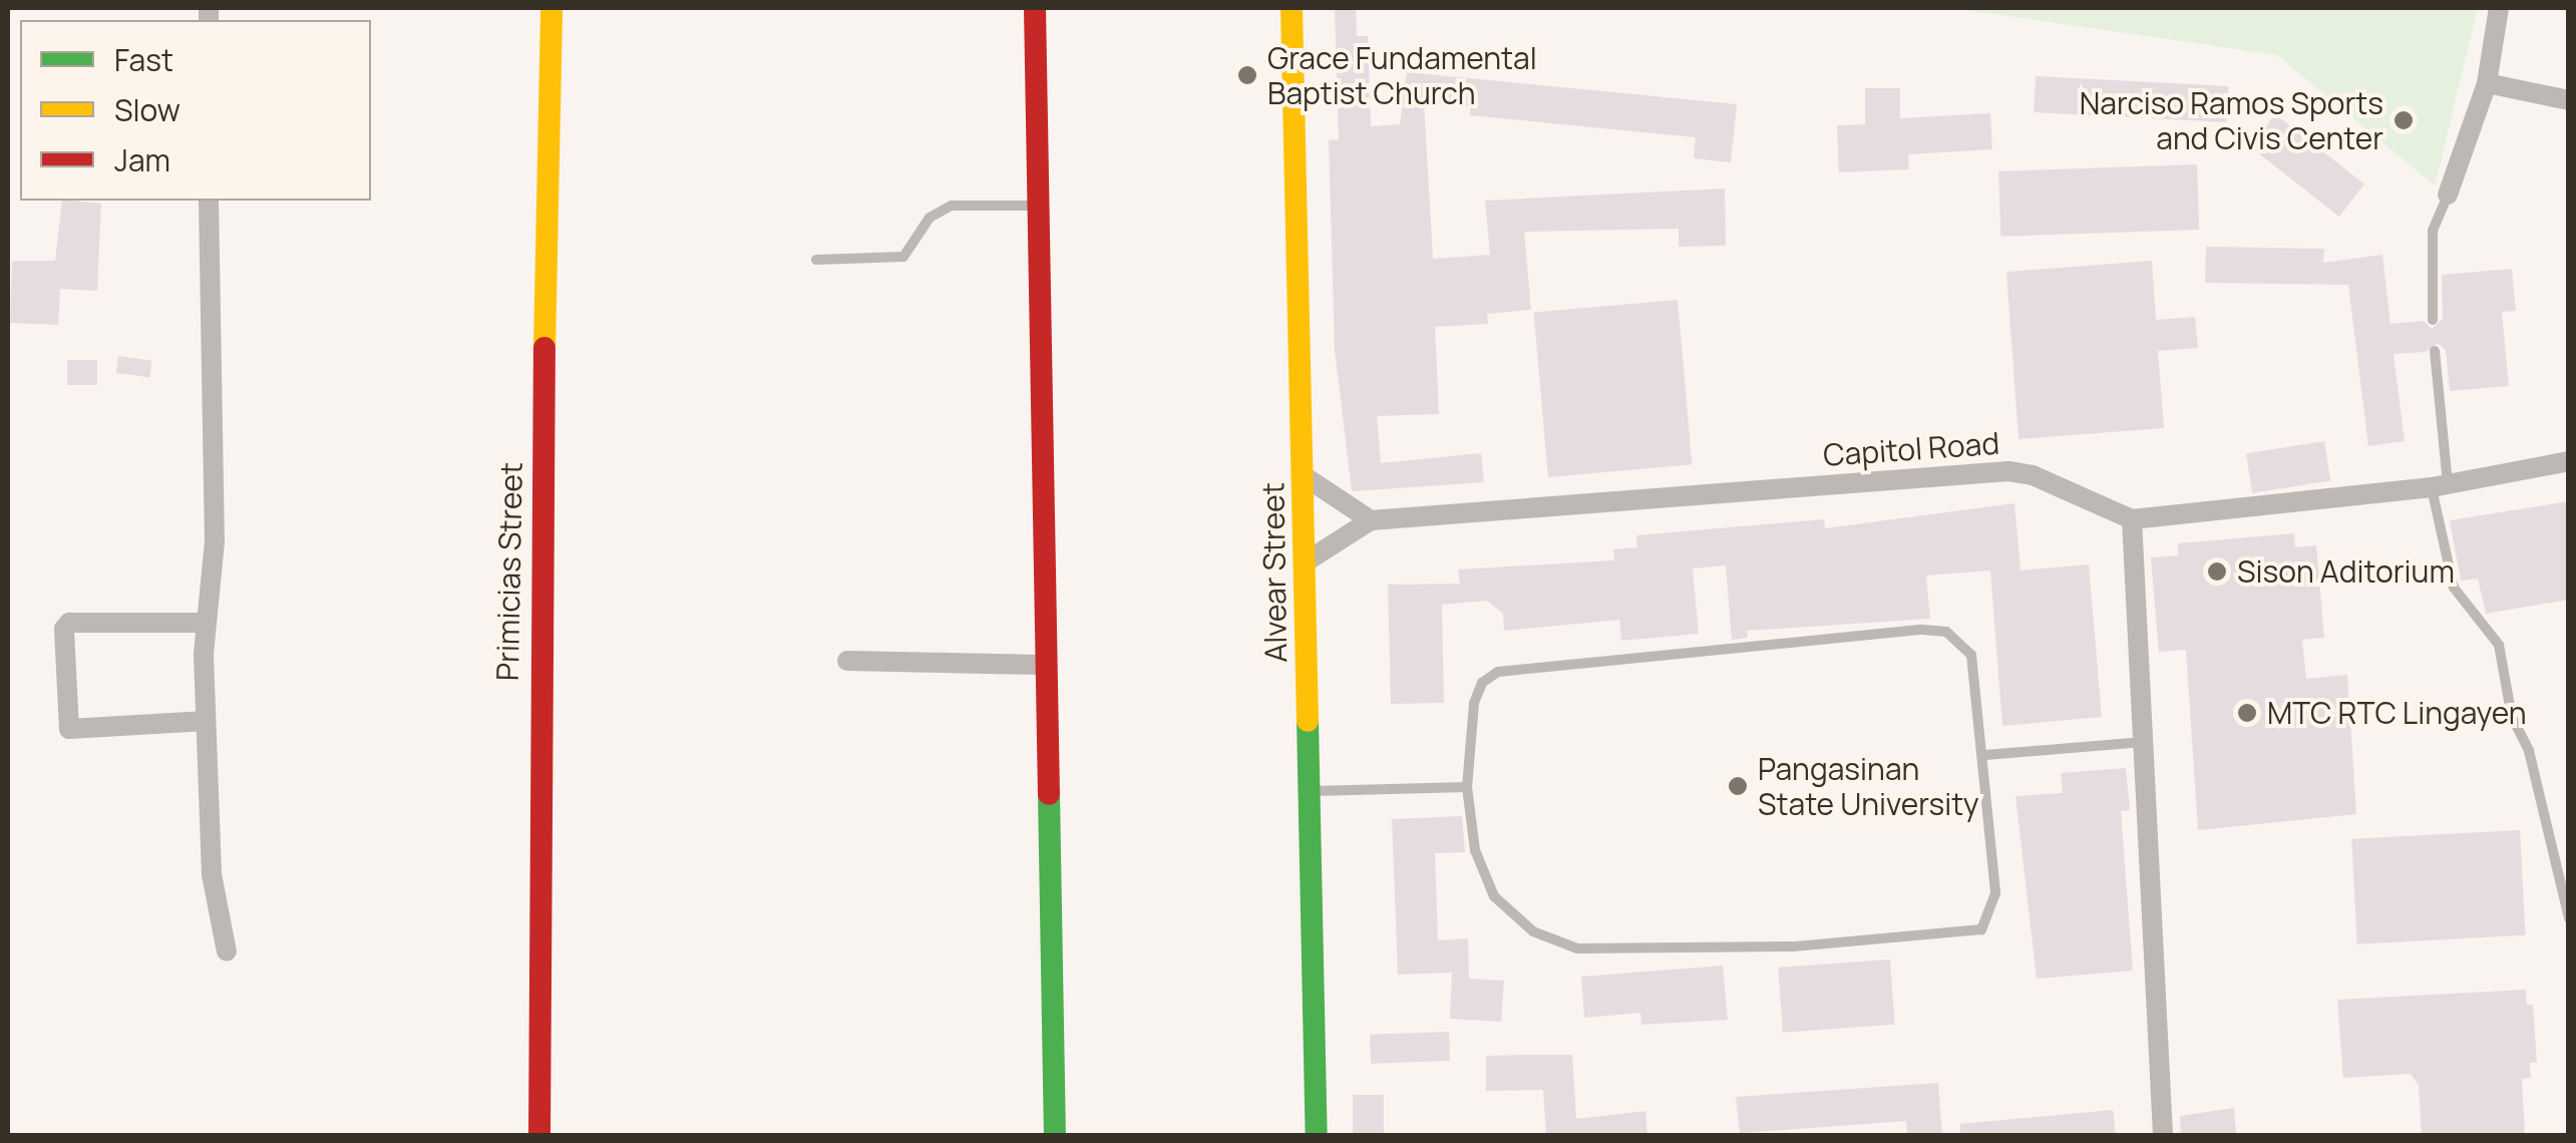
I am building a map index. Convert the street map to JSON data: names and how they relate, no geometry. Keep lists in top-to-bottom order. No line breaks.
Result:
{"streets":{"street":["Capitol Road","Primicias Street","Alvear Street"]},"crossings":[["Capitol Road","Alvear Street"]],"places":["Grace Fundamental Baptist Church","Narciso Ramos Sports and Civis Center","Sison Aditorium","MTC RTC Lingayen","Pangasinan State University"],"legend":["Fast","Slow","Jam"]}
